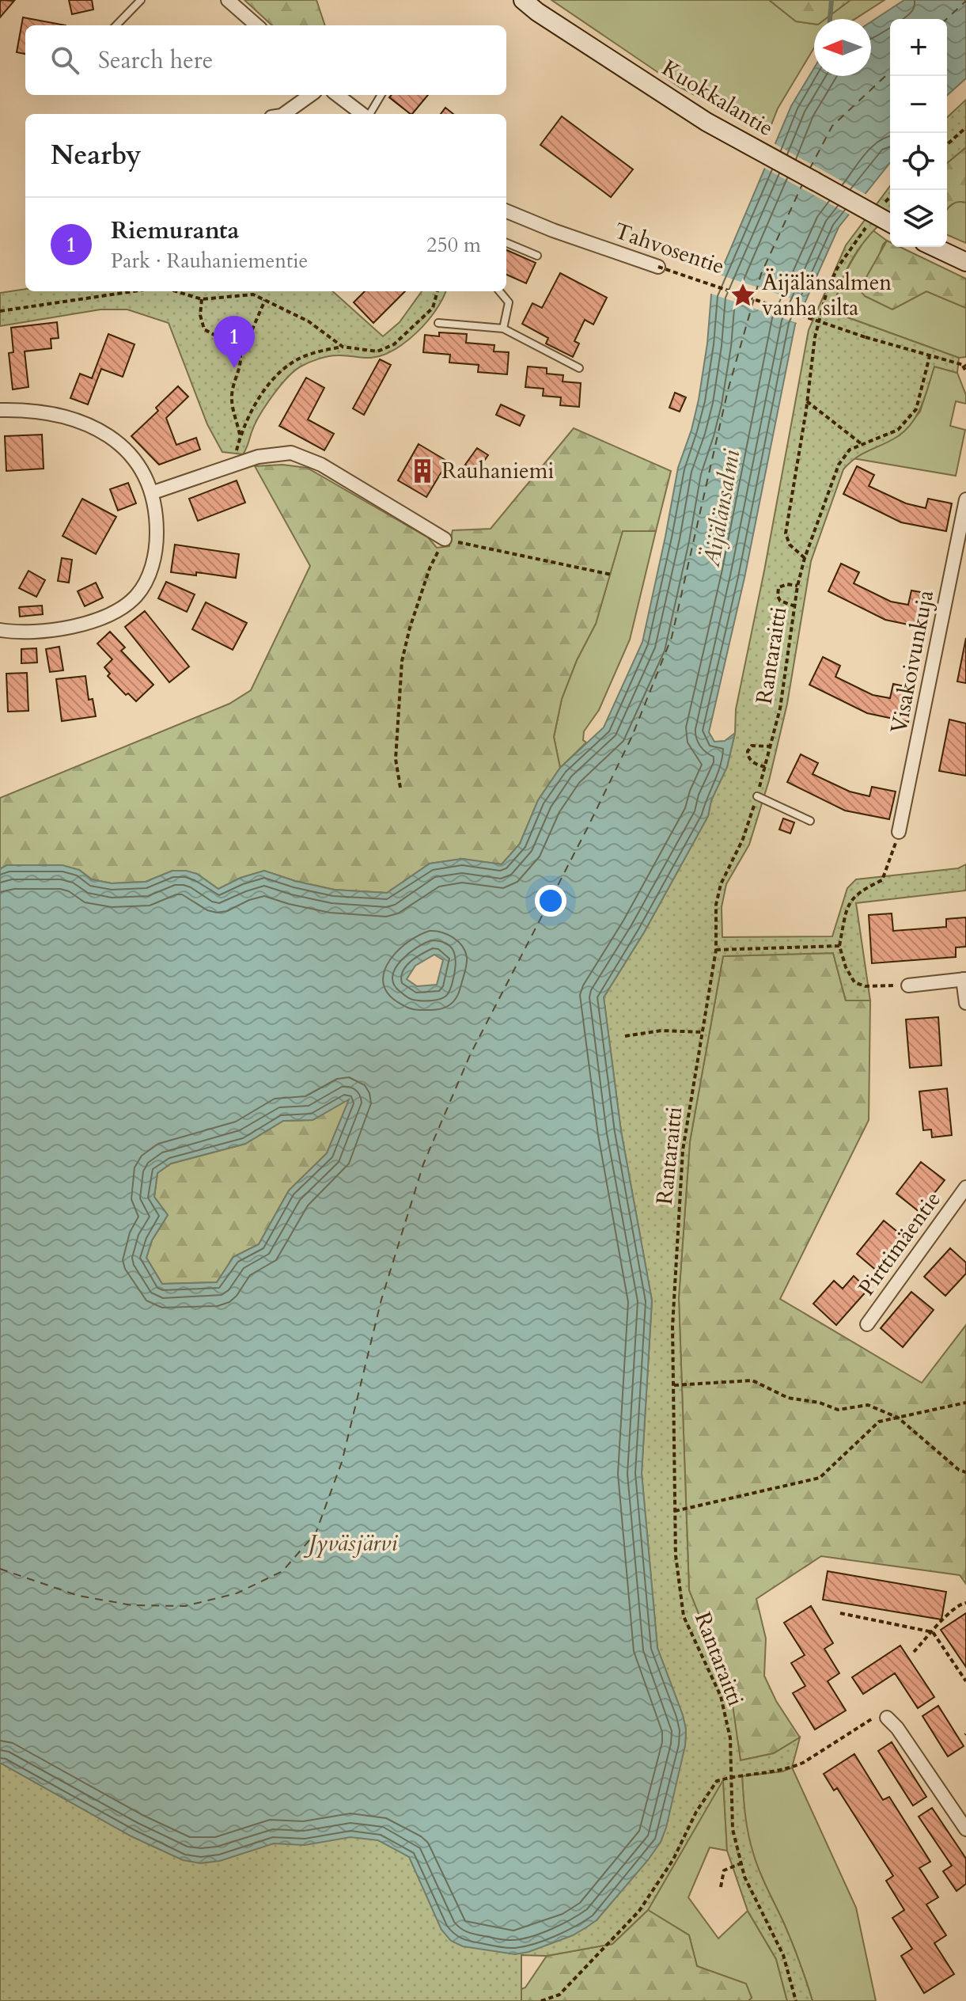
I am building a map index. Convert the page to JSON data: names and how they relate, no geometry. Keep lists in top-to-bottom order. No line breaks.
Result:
{"streets":{"main road":["Kuokkalantie"],"street":["Tahvosentie","Visakoivunkuja","Pirttimäentie"],"path":["Rantaraitti"]},"crossings":[["Tahvosentie","Rantaraitti"]],"water":["Äijälänsalmi","Jyväsjärvi"],"places":{"place":["Äijälänsalmen vanha silta"],"building":["Rauhaniemi"]},"north":"left","page":{"map_buttons":["+","−"],"search":"Search here","heading":"Nearby","list":[{"mark":"1","name":"Riemuranta","note":"Park · Rauhaniementie","value":"250 m"}],"pins":"1"}}
